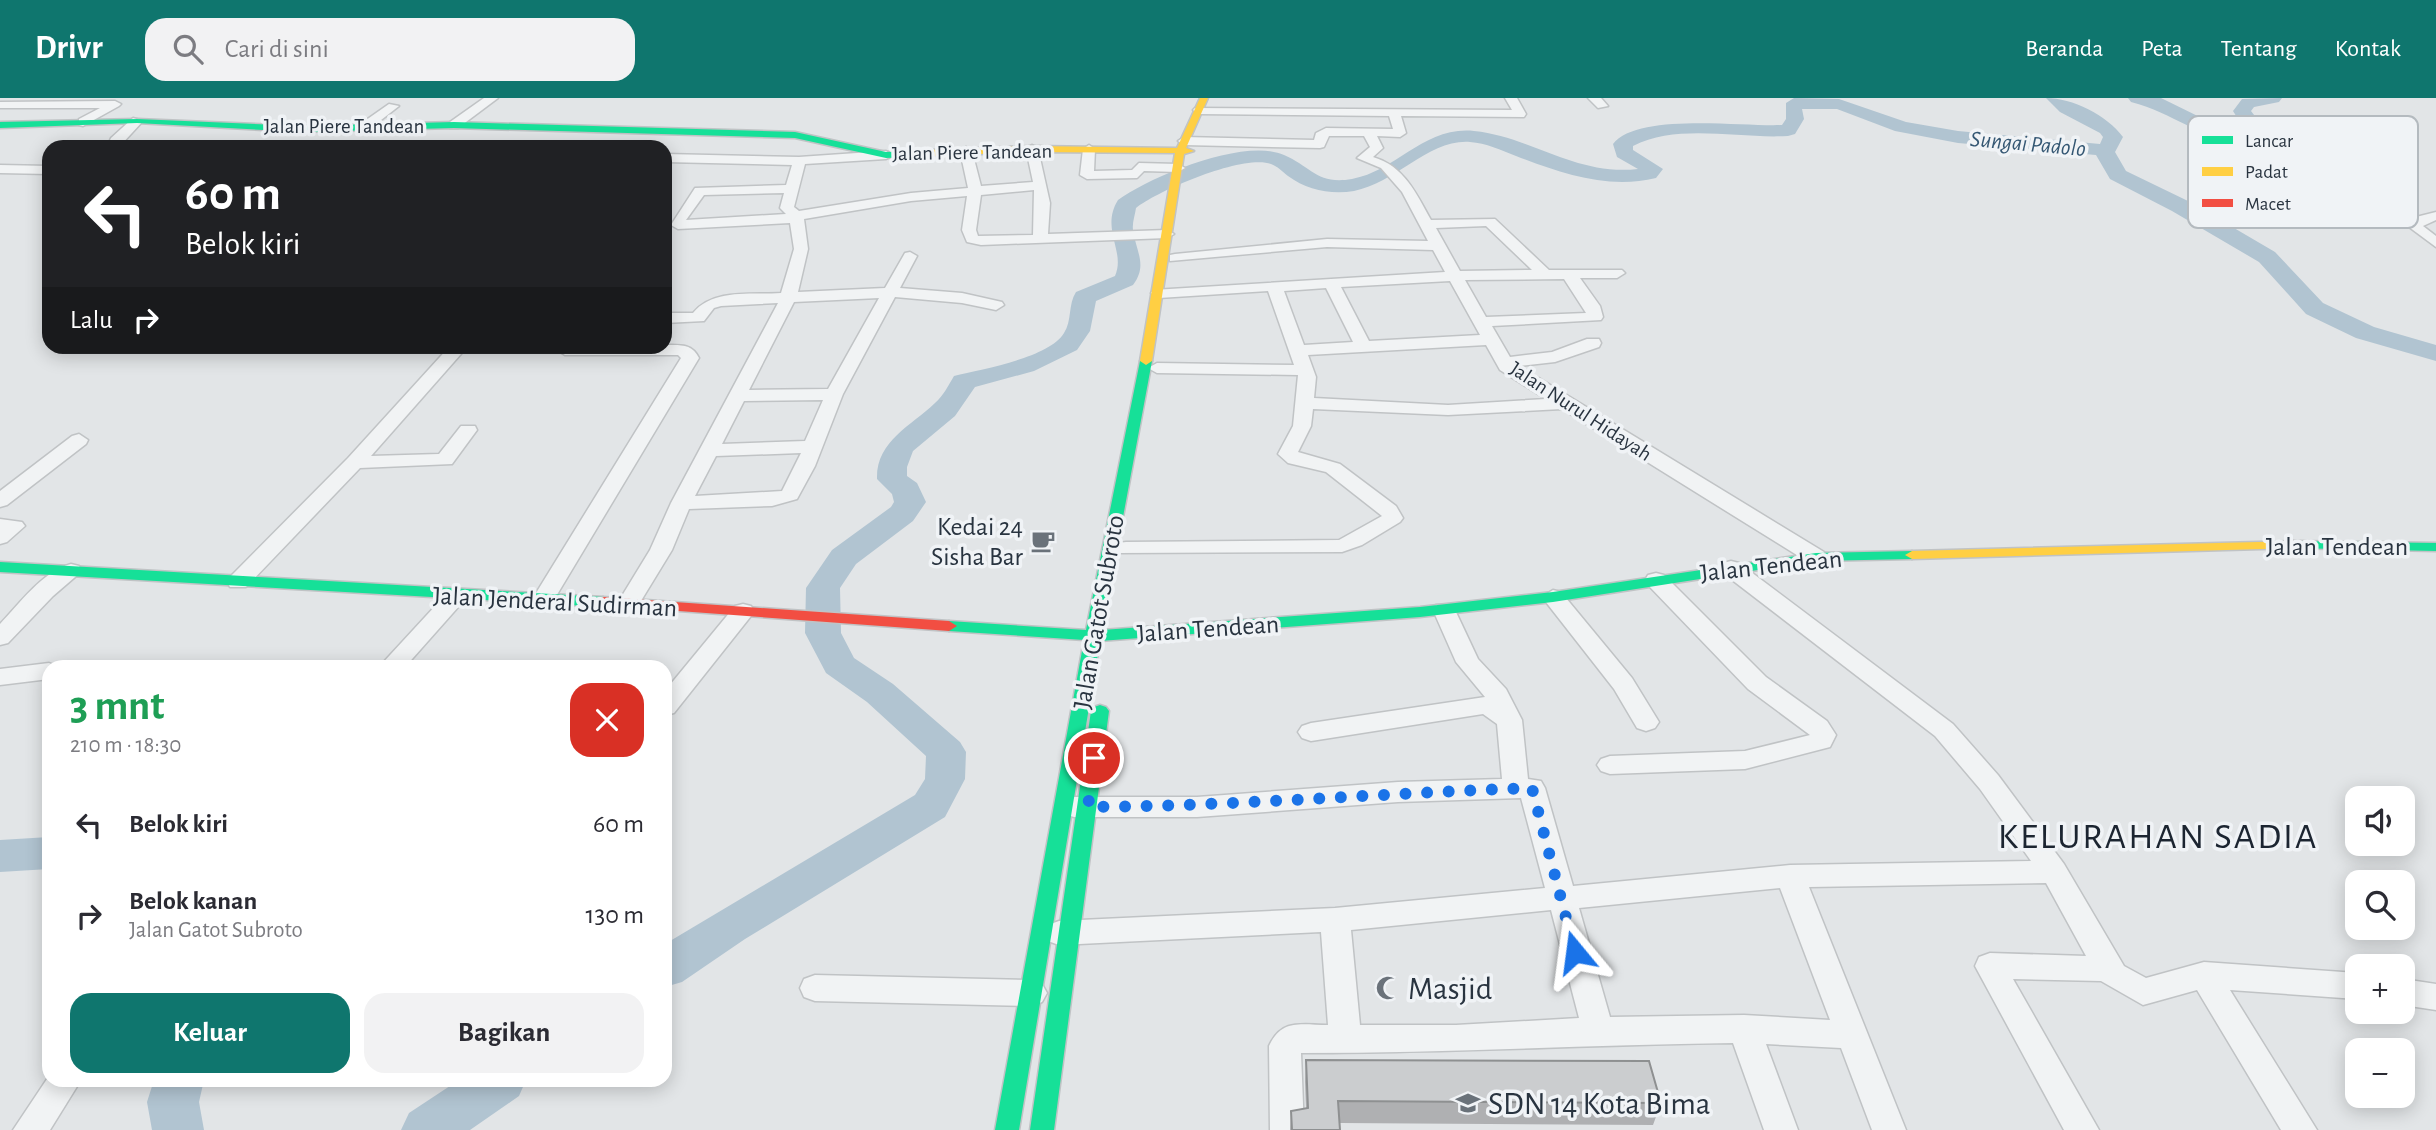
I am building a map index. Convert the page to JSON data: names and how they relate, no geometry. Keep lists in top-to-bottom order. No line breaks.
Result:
{"streets":{"street":["Jalan Piere Tandean","Jalan Nurul Hidayah","Jalan Tendean","Jalan Jenderal Sudirman","Jalan Gatot Subroto"]},"crossings":[["Jalan Piere Tandean","Jalan Gatot Subroto"],["Jalan Nurul Hidayah","Jalan Tendean"],["Jalan Tendean","Jalan Jenderal Sudirman"],["Jalan Tendean","Jalan Gatot Subroto"],["Jalan Jenderal Sudirman","Jalan Gatot Subroto"]],"districts":["KELURAHAN SADIA"],"water":["Sungai Padolo"],"places":{"cafe":["Kedai 24 Sisha Bar"],"mosque":["Masjid"],"school or university":["SDN 14 Kota Bima"]},"legend":["Lancar","Padat","Macet"],"page":{"header":"Drivr","search":"Cari di sini","nav":["Beranda","Peta","Tentang","Kontak"],"turn":["60 m","Belok kiri"],"then":"Lalu","heading":["3 mnt","210 m · 18:30"],"list":[{"name":"Belok kiri","value":"60 m"},{"name":"Belok kanan","note":"Jalan Gatot Subroto","value":"130 m"}],"map_buttons":["+","−"],"buttons":["Keluar","Bagikan"]}}
